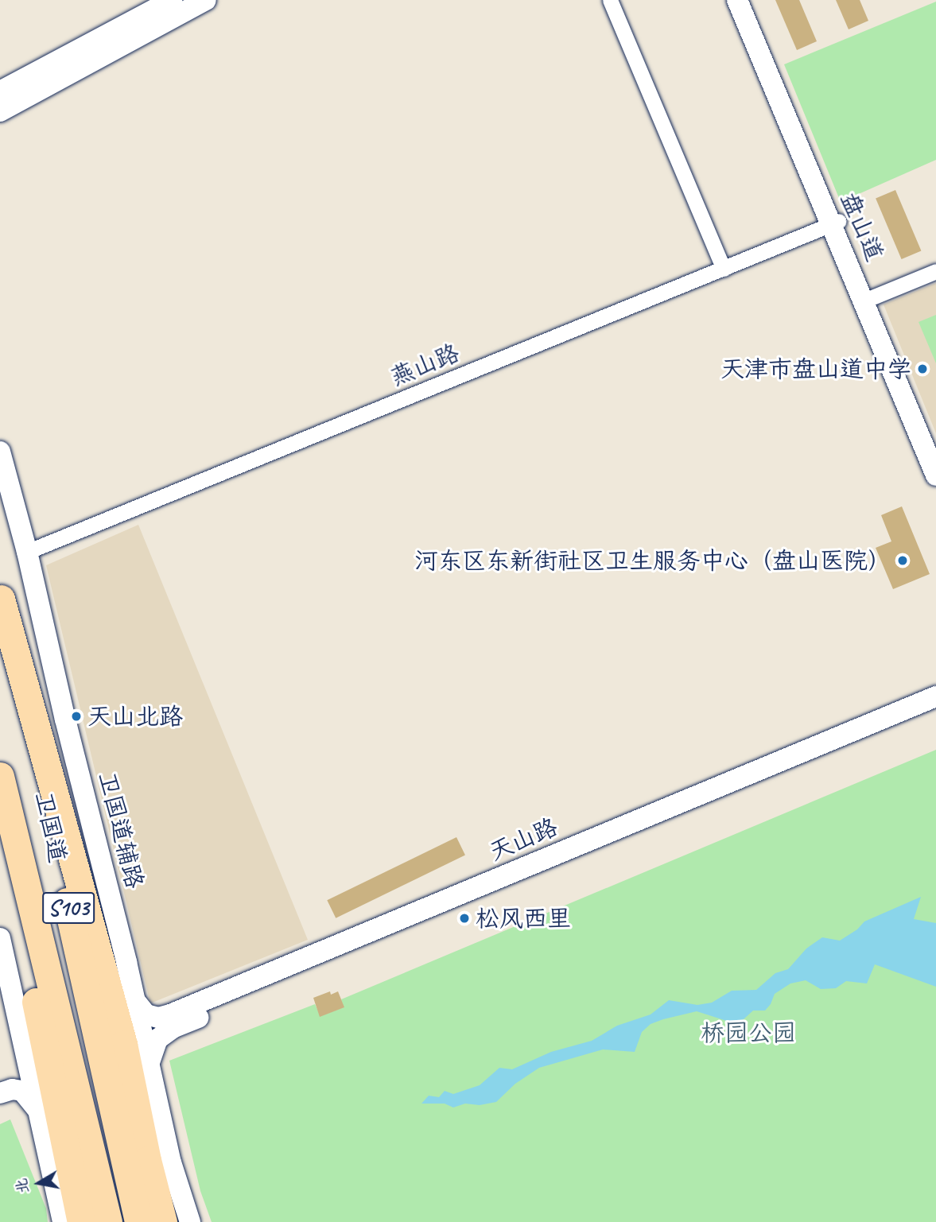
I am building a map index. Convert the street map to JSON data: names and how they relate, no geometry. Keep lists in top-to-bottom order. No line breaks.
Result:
{"streets":{"highway":["卫国道","S103"],"street":["盘山道","燕山路","卫国道辅路","天山路"]},"crossings":[["盘山道","燕山路"],["燕山路","卫国道辅路"],["卫国道辅路","天山路"]],"parks":["桥园公园"],"places":["天津市盘山道中学","河东区东新街社区卫生服务中心（盘山医院）","天山北路","松风西里"],"north":"left"}
